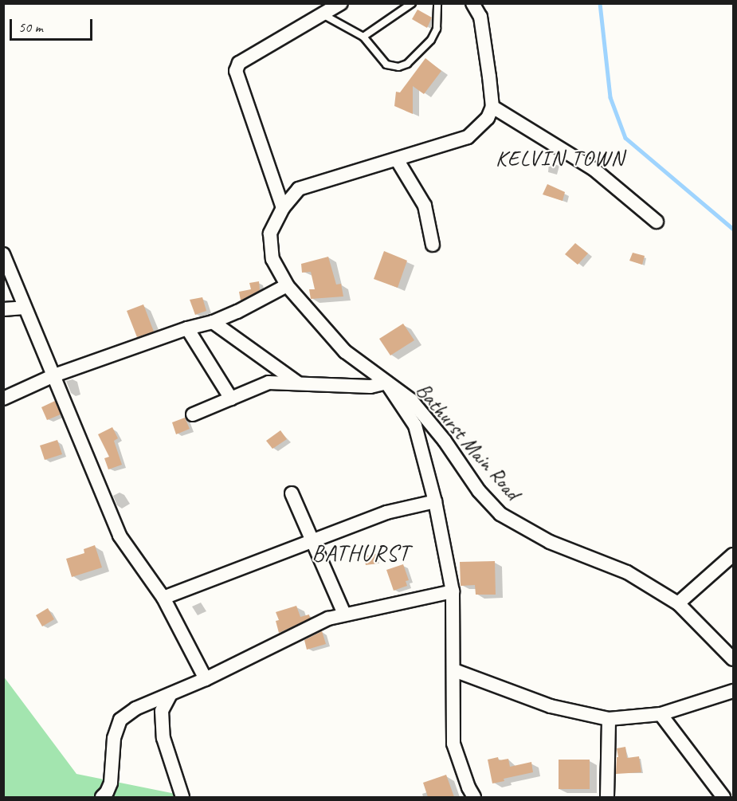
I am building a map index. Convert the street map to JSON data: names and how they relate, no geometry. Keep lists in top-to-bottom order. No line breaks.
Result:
{"streets":{"street":["Bathurst Main Road"]},"districts":["KELVIN TOWN","BATHURST"],"scale_bar":"50 m"}
